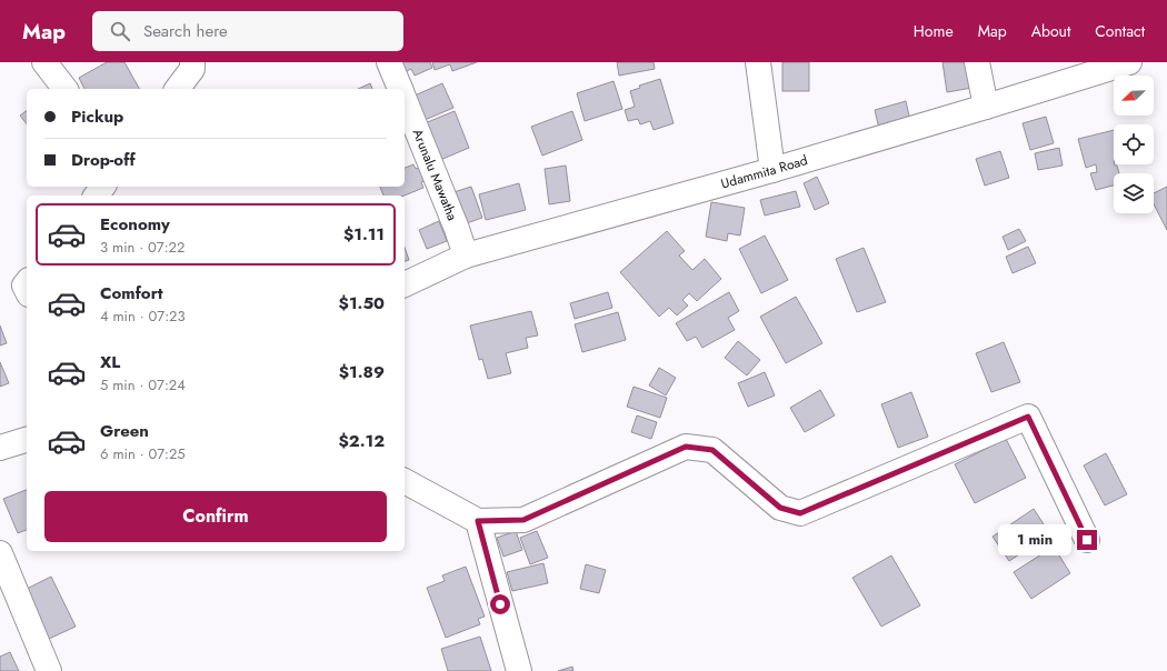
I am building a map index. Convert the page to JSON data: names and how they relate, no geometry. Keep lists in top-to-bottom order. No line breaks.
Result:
{"streets":{"street":["Udammita Road","Arunalu Mawatha"]},"crossings":[["Udammita Road","Arunalu Mawatha"]],"north":"bottom left","page":{"header":"Map","search":"Search here","nav":["Home","Map","About","Contact"],"banner":["Pickup","Drop-off"],"list":[{"name":"Economy","note":"3 min · 07:22","value":"$1.11"},{"name":"Comfort","note":"4 min · 07:23","value":"$1.50"},{"name":"XL","note":"5 min · 07:24","value":"$1.89"},{"name":"Green","note":"6 min · 07:25","value":"$2.12"}],"buttons":"Confirm","bubble":"1 min"}}
